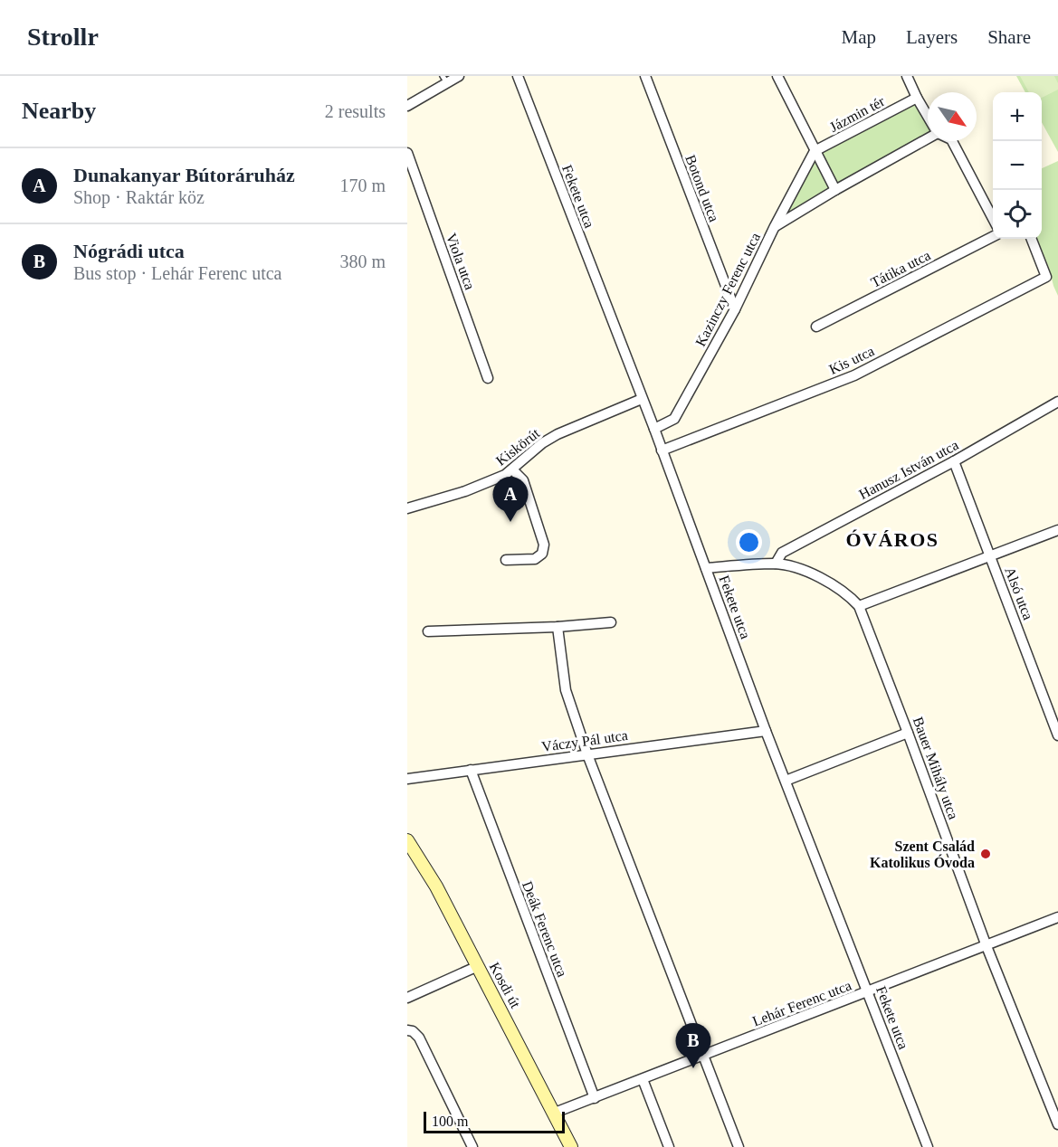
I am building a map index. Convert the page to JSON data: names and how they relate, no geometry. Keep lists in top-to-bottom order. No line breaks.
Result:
{"streets":{"street":["Jázmin tér","Botond utca","Fekete utca","Viola utca","Tátika utca","Kazinczy Ferenc utca","Kis utca","Kiskörút","Hanusz István utca","Alsó utca","Váczy Pál utca","Bauer Mihály utca","Deák Ferenc utca","Kosdi út","Lehár Ferenc utca"]},"crossings":[["Jázmin tér","Kazinczy Ferenc utca"],["Botond utca","Kazinczy Ferenc utca"],["Fekete utca","Kazinczy Ferenc utca"],["Fekete utca","Kis utca"],["Fekete utca","Kiskörút"],["Fekete utca","Váczy Pál utca"],["Fekete utca","Bauer Mihály utca"],["Fekete utca","Lehár Ferenc utca"],["Hanusz István utca","Alsó utca"],["Hanusz István utca","Bauer Mihály utca"],["Váczy Pál utca","Deák Ferenc utca"],["Bauer Mihály utca","Lehár Ferenc utca"],["Deák Ferenc utca","Lehár Ferenc utca"],["Kosdi út","Lehár Ferenc utca"]],"districts":["ÓVÁROS"],"places":["Szent Család Katolikus Óvoda"],"scale_bar":"100 m","north":"bottom right","page":{"header":"Strollr","nav":["Map","Layers","Share"],"heading":["Nearby","2 results"],"map_buttons":["+","−"],"list":[{"mark":"A","name":"Dunakanyar Bútoráruház","note":"Shop · Raktár köz","value":"170 m"},{"mark":"B","name":"Nógrádi utca","note":"Bus stop · Lehár Ferenc utca","value":"380 m"}],"pins":["A","B"],"scale":"100 m"}}
